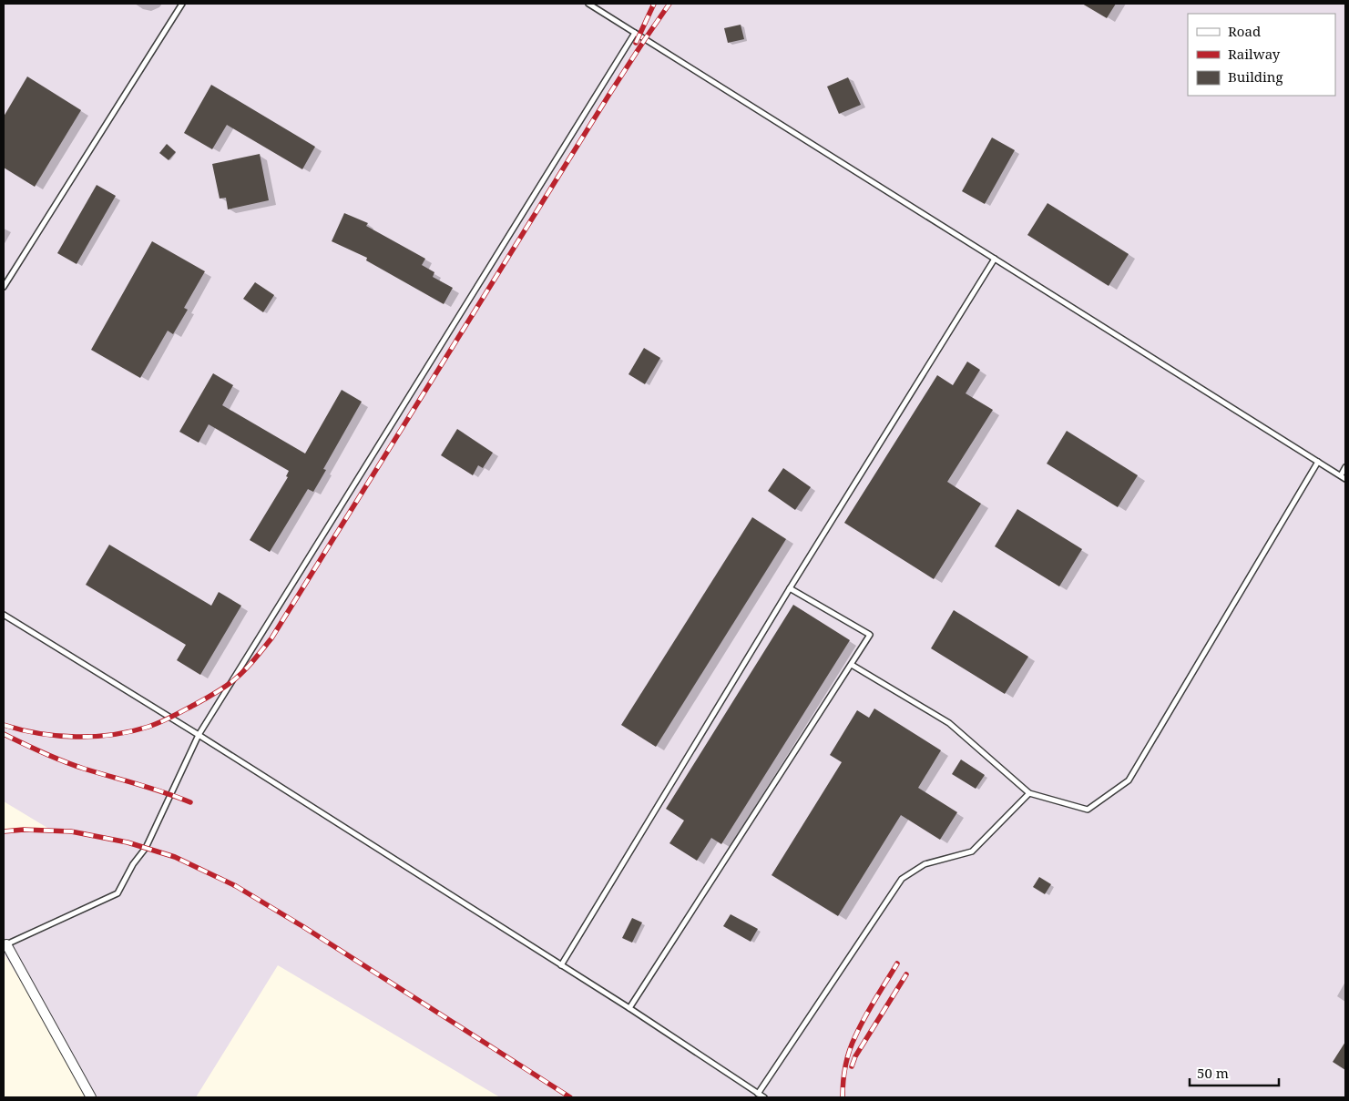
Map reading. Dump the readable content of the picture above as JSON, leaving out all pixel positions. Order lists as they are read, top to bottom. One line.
{"legend":["Road","Railway","Building"],"scale_bar":"50 m"}
